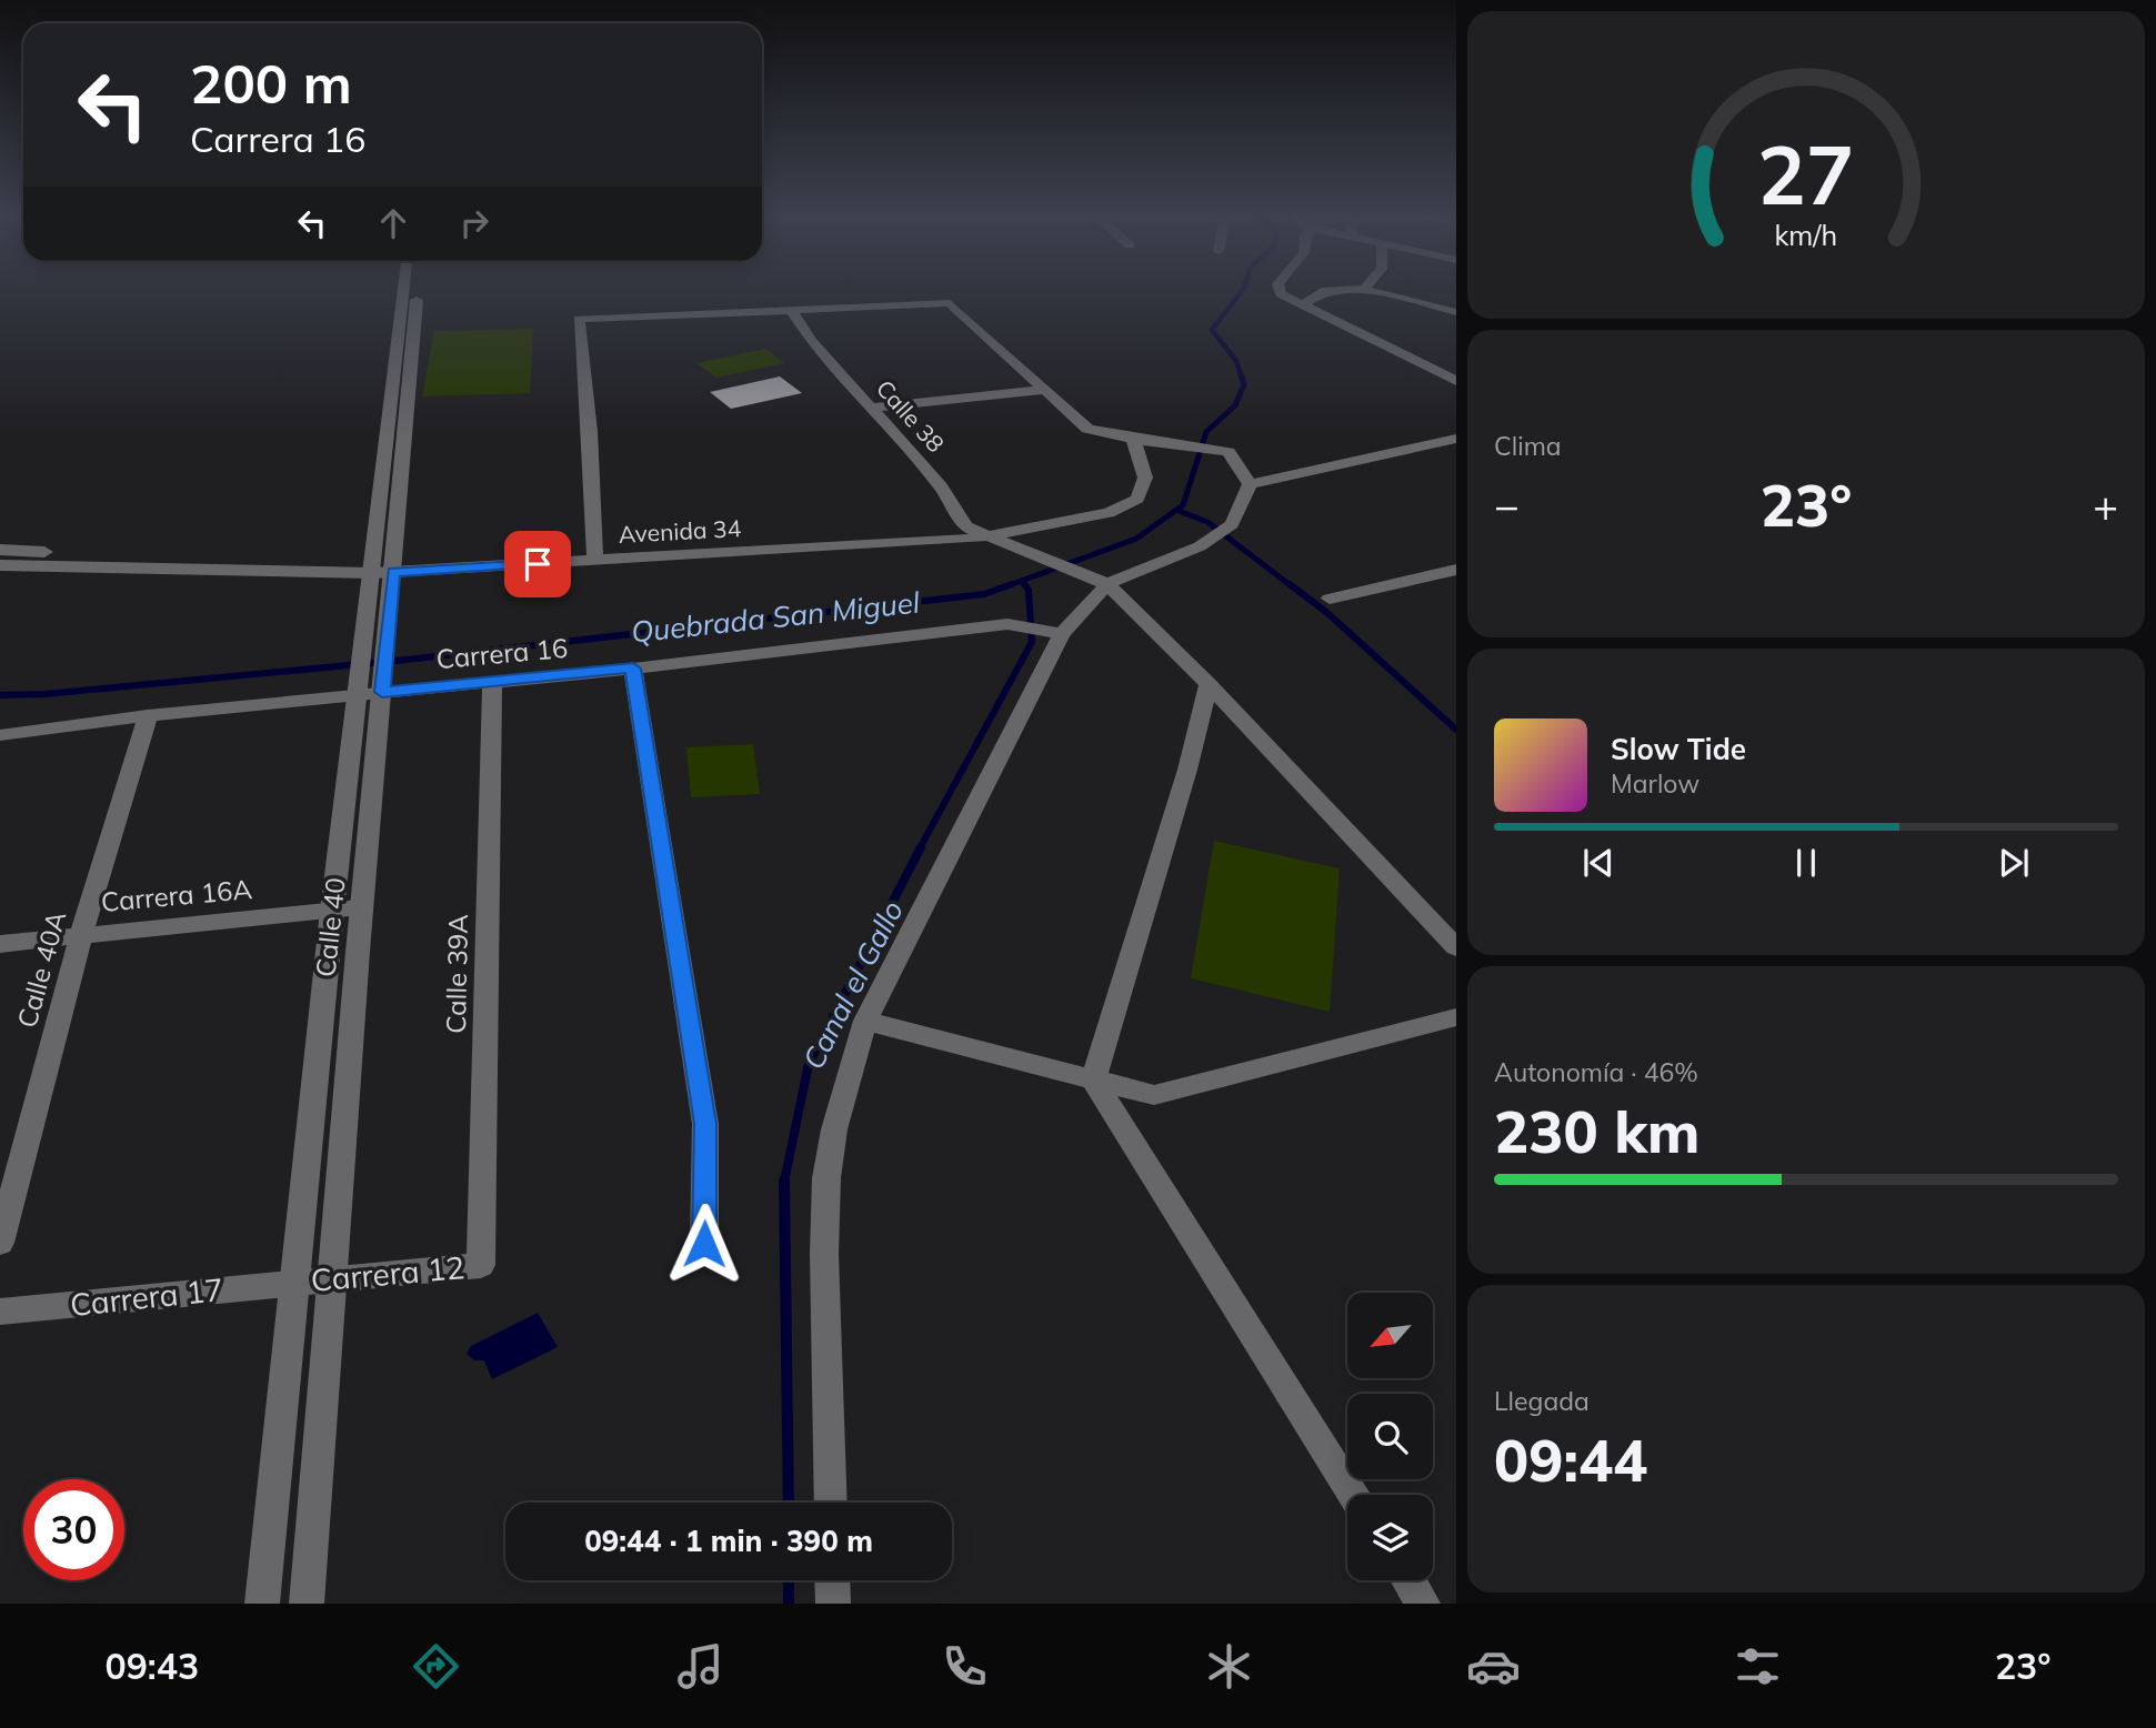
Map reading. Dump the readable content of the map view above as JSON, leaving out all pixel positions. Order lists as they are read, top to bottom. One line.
{"streets":{"street":["Calle 38","Avenida 34","Carrera 16","Carrera 16A","Calle 40","Calle 40A","Calle 39A","Carrera 12","Carrera 17"]},"crossings":[["Calle 38","Avenida 34"],["Avenida 34","Calle 40"],["Carrera 16","Calle 40"],["Carrera 16","Calle 40A"],["Carrera 16","Calle 39A"],["Carrera 16A","Calle 40"],["Carrera 16A","Calle 40A"],["Calle 40","Carrera 12"],["Calle 40","Carrera 17"],["Calle 39A","Carrera 12"],["Carrera 12","Carrera 17"]],"water":["Quebrada San Miguel","Canal el Gallo"],"north":"bottom left","page":{"turn":["200 m","Carrera 16"],"tile":["Clima",["Autonomía · 46%","230 km"],["Llegada","09:44"]],"heat":["−","23°","+"],"song":["Slow Tide","Marlow"],"limit":"30","trip":"09:44 · 1 min · 390 m","tabs":["09:43","23°"],"gauge":["27","km/h"]}}
